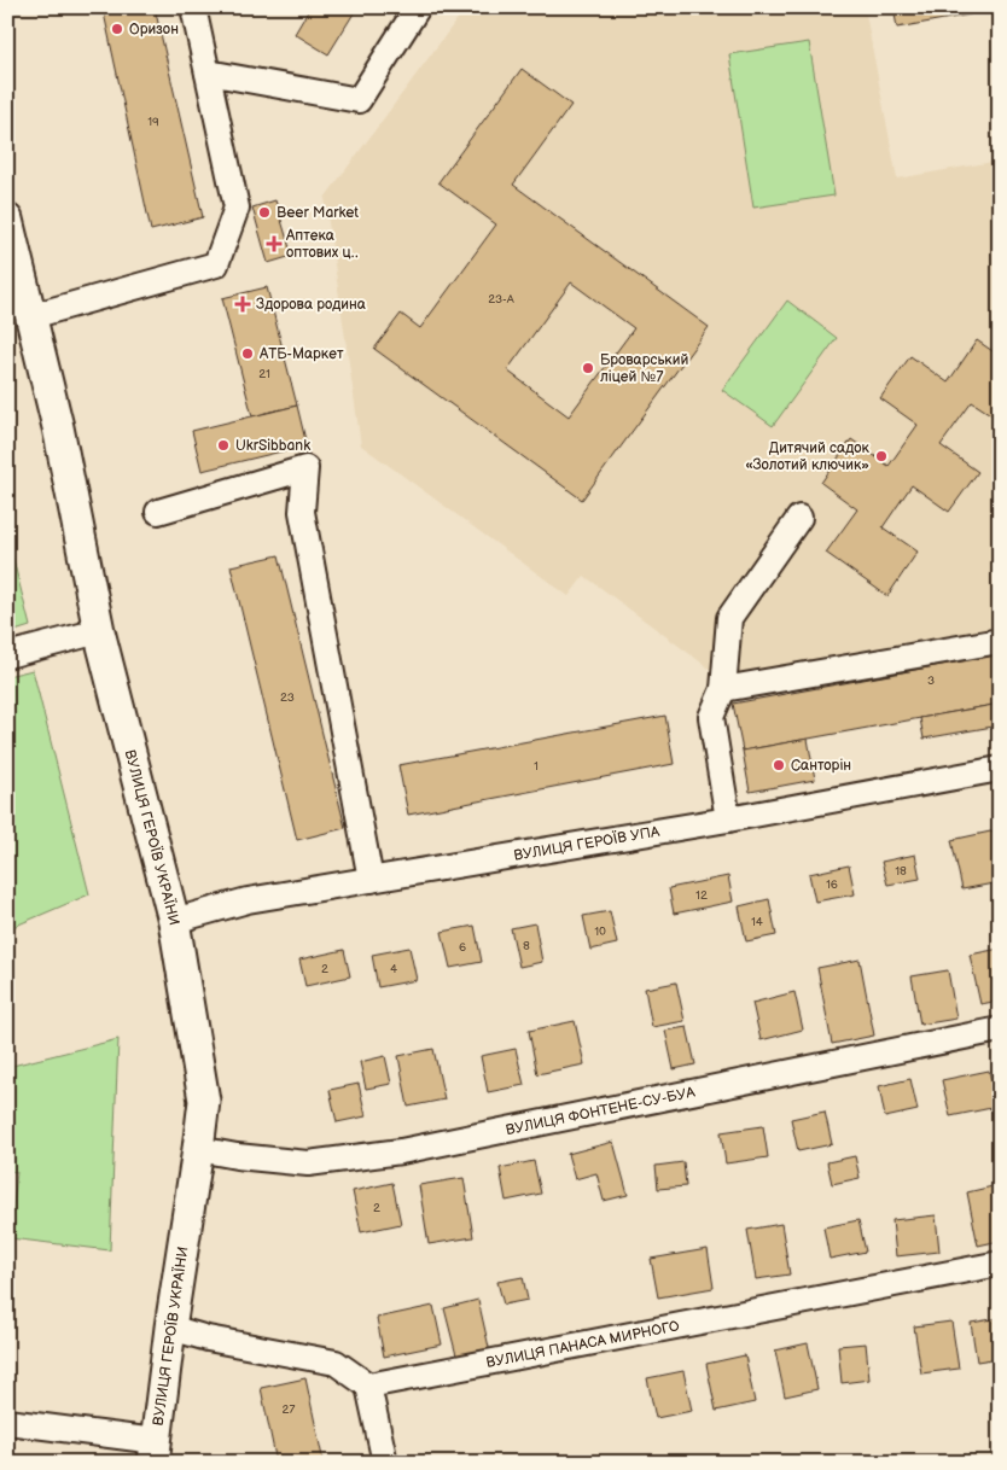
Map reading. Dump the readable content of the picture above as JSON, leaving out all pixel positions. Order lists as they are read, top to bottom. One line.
{"streets":{"main road":["ВУЛИЦЯ ГЕРОЇВ УКРАЇНИ"],"street":["ВУЛИЦЯ ГЕРОЇВ УПА","ВУЛИЦЯ ФОНТЕНЕ-СУ-БУА","ВУЛИЦЯ ПАНАСА МИРНОГО"]},"crossings":[["ВУЛИЦЯ ГЕРОЇВ УКРАЇНИ","ВУЛИЦЯ ГЕРОЇВ УПА"],["ВУЛИЦЯ ГЕРОЇВ УКРАЇНИ","ВУЛИЦЯ ФОНТЕНЕ-СУ-БУА"]],"places":{"other":["Оризон","Beer Market","АТБ-Маркет","Броварський ліцей №7","UkrSibbank","Дитячий садок «Золотий ключик»","Санторін"],"health":["Аптека оптових ц‥","Здорова родина"]},"house_numbers":["19","23-А","21","3","23","1","18","16","12","14","10","8","6","2","4","2","27"]}
